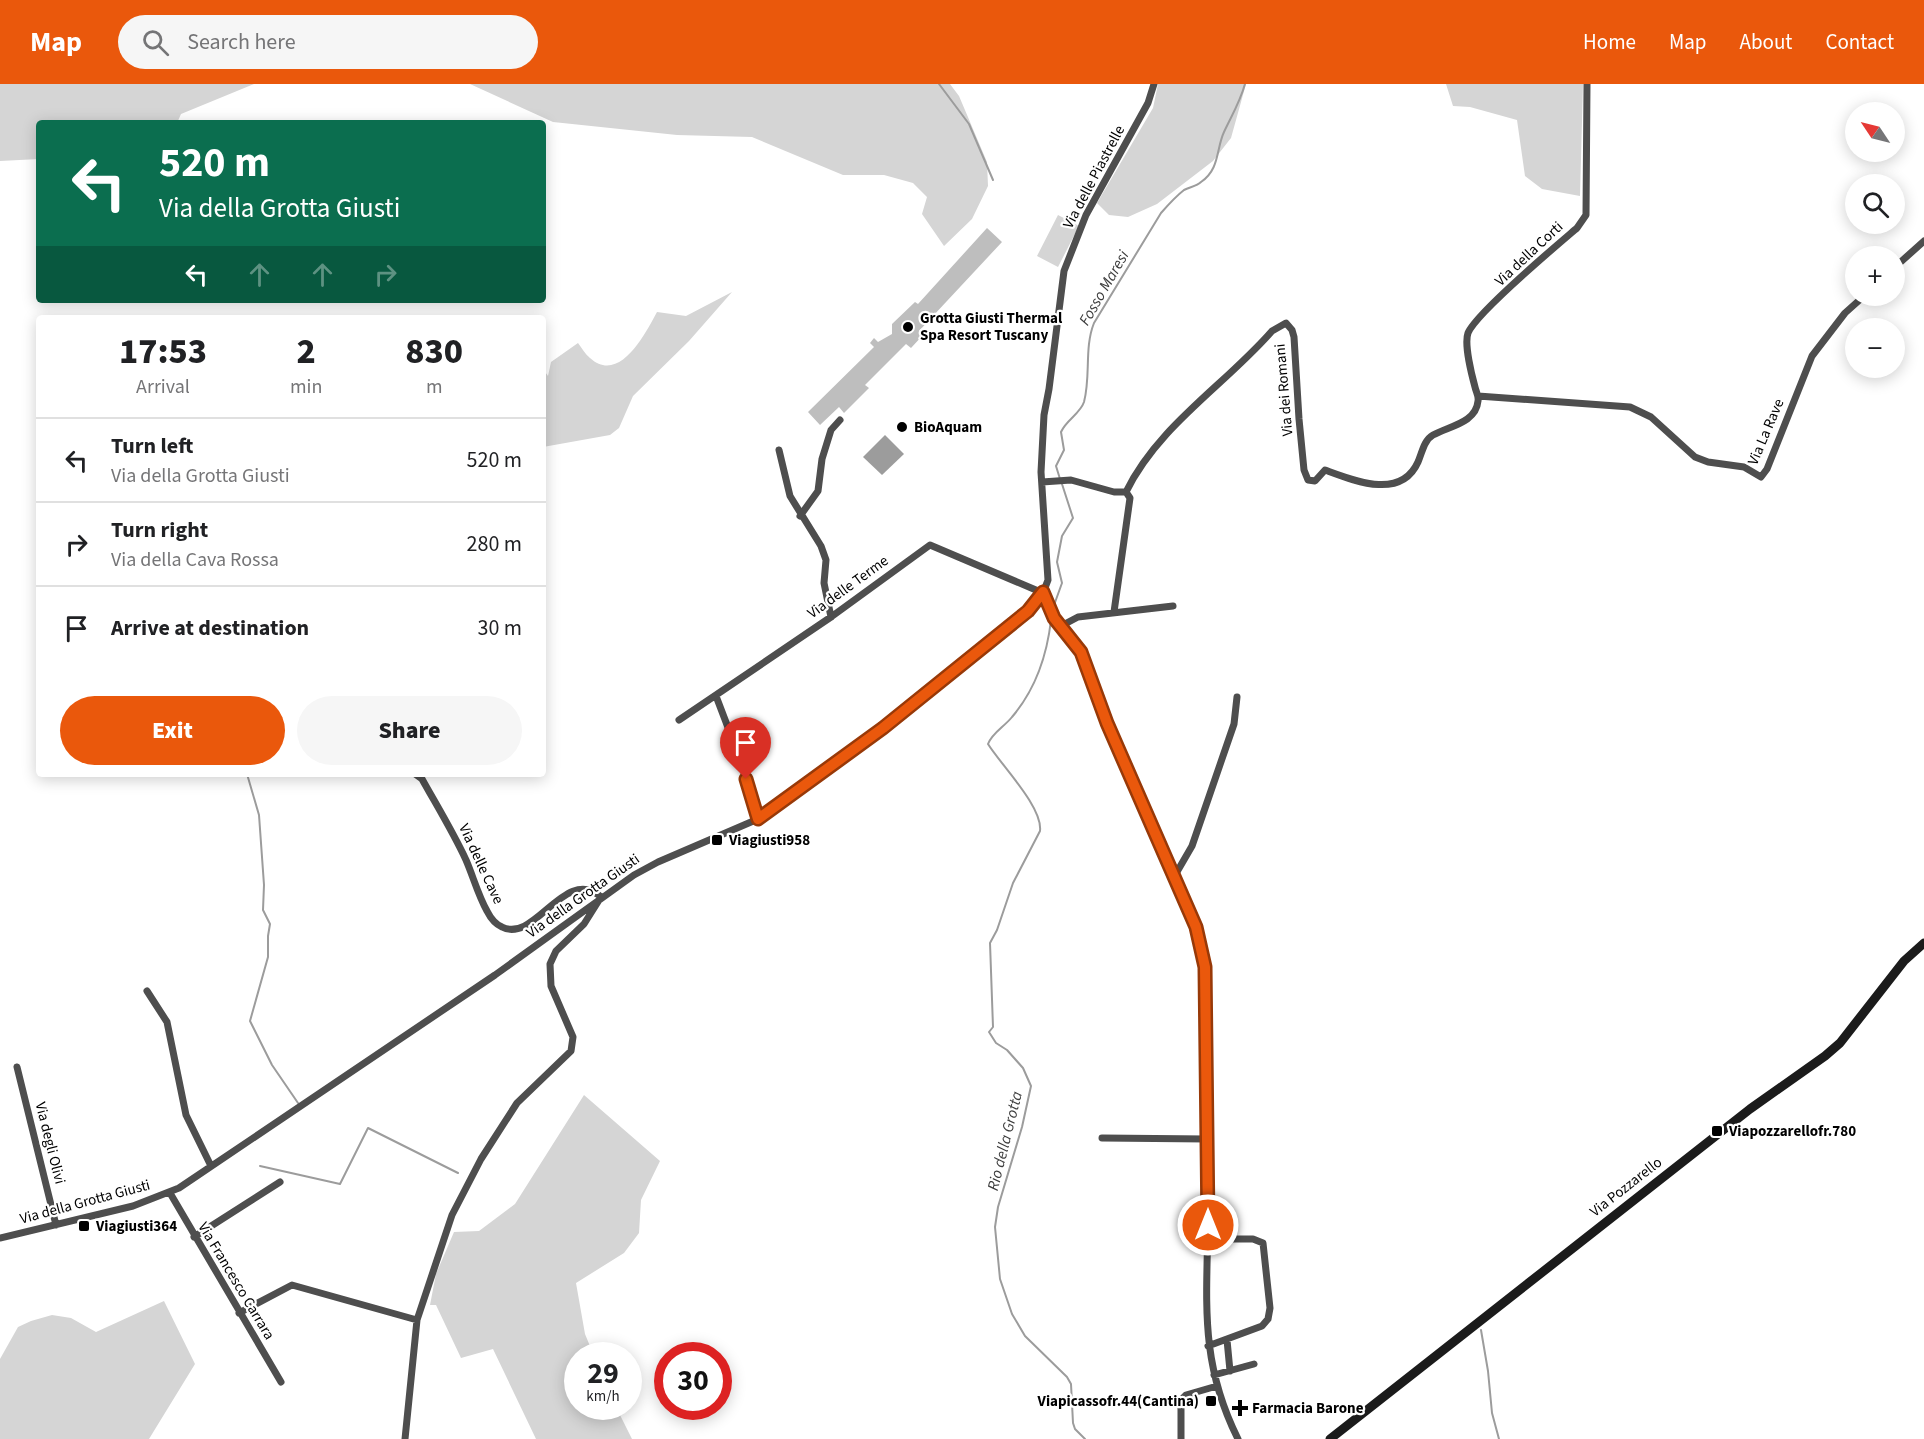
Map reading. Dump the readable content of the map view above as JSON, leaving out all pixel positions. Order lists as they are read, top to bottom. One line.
{"streets":{"street":["Via delle Piastrelle","Via della Corti","Via dei Romani","Via La Rave","Via delle Terme","Via delle Cave","Via della Grotta Giusti","Via degli Olivi","Via Pozzarello","Via Francesco Carrara"]},"crossings":[["Via della Corti","Via dei Romani"],["Via della Corti","Via La Rave"],["Via dei Romani","Via La Rave"],["Via delle Terme","Via della Grotta Giusti"],["Via delle Cave","Via della Grotta Giusti"],["Via della Grotta Giusti","Via degli Olivi"],["Via della Grotta Giusti","Via Francesco Carrara"]],"water":["Fosso Maresi","Rio della Grotta"],"places":{"other":["Grotta Giusti Thermal Spa Resort Tuscany","BioAquam"],"transit":["Viagiusti958","Viapozzarellofr.780","Viagiusti364","Viapicassofr.44(Cantina)"],"health":["Farmacia Barone"]},"north":"top left","page":{"header":"Map","search":"Search here","nav":["Home","Map","About","Contact"],"map_buttons":["+","−"],"turn":["520 m","Via della Grotta Giusti"],"eta":["17:53","Arrival","2","min","830","m"],"list":[{"name":"Turn left","note":"Via della Grotta Giusti","value":"520 m"},{"name":"Turn right","note":"Via della Cava Rossa","value":"280 m"},{"name":"Arrive at destination","value":"30 m"}],"buttons":["Exit","Share"],"speed":"29 km/h","limit":"30"}}
